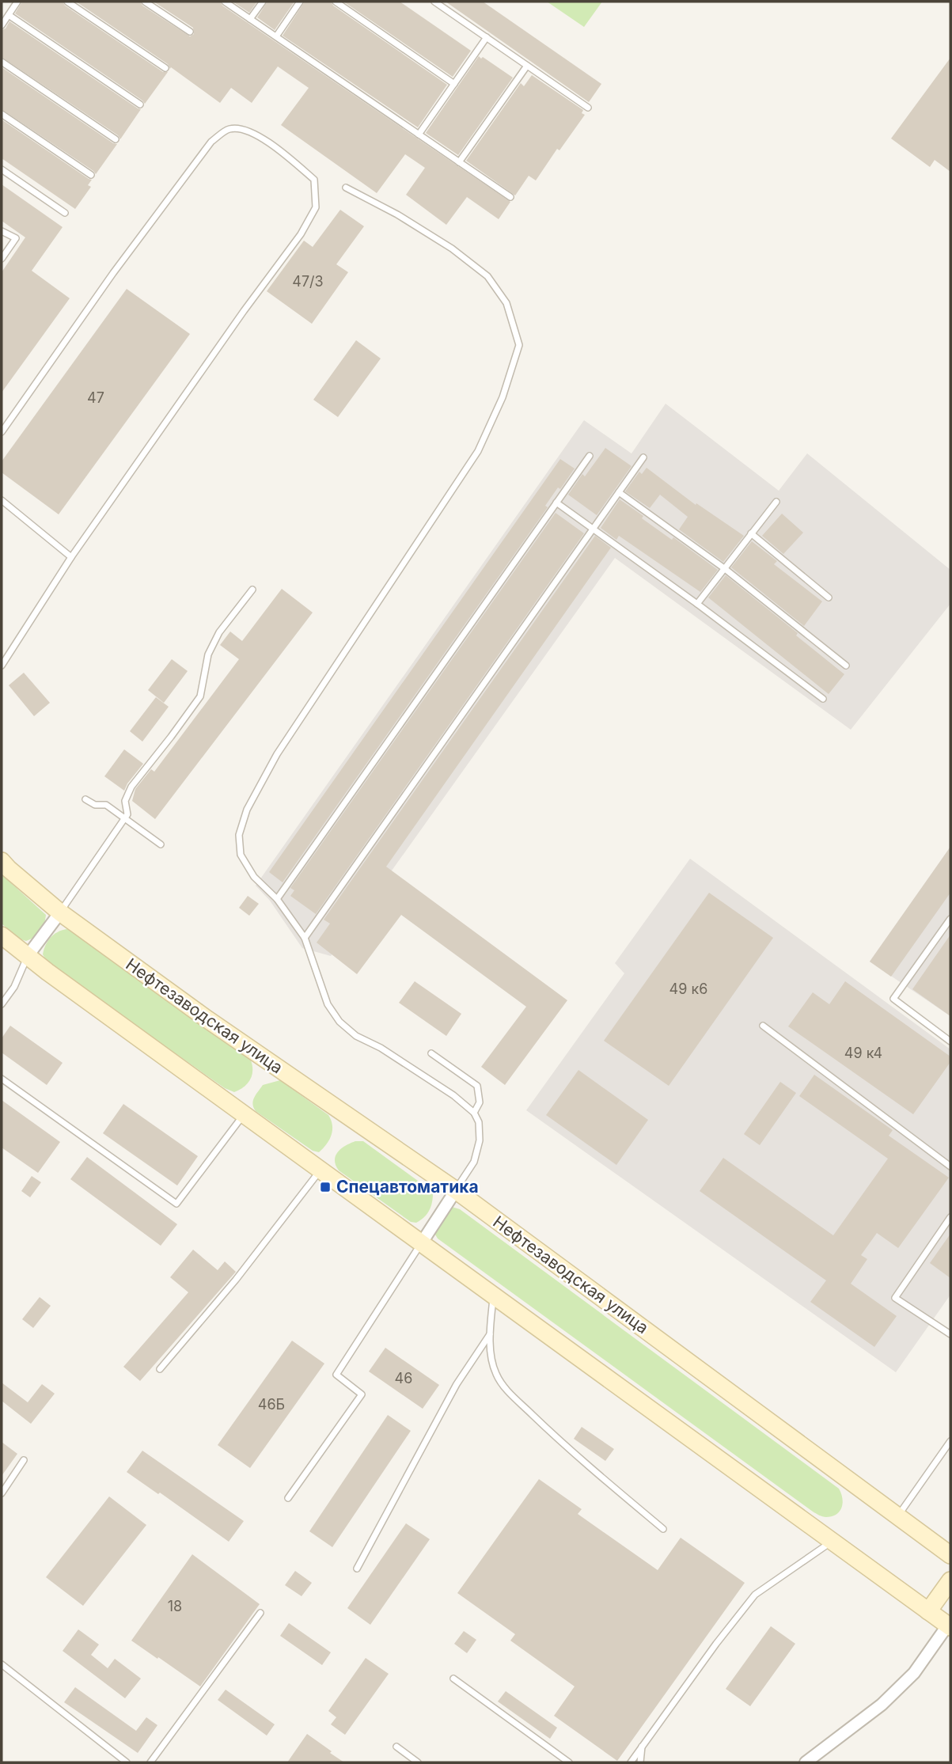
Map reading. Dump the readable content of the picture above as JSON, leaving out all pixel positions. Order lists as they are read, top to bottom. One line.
{"streets":{"main road":["Нефтезаводская улица"]},"places":{"transit":["Спецавтоматика"]},"house_numbers":["47/3","47","49 к6","49 к4","46","46Б","18"]}
